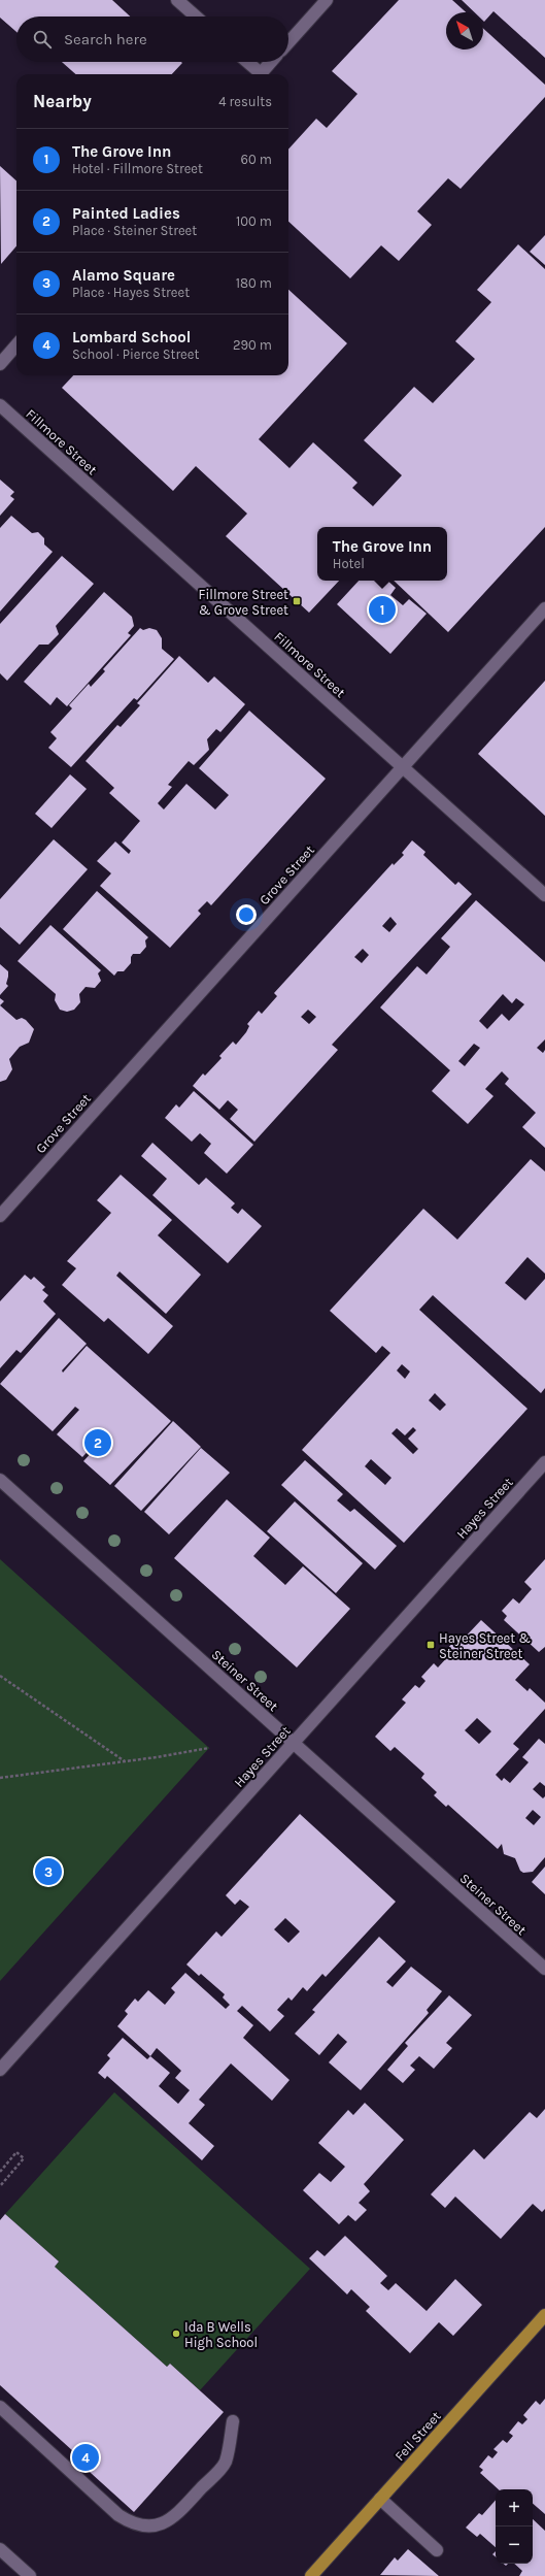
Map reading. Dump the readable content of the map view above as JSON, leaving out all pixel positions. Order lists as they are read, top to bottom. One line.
{"streets":{"main road":["Fell Street"],"street":["Fillmore Street","Grove Street","Hayes Street","Steiner Street"]},"crossings":[["Fillmore Street","Grove Street"],["Hayes Street","Steiner Street"]],"places":{"transit":["Fillmore Street & Grove Street","Hayes Street & Steiner Street"],"other":["Ida B Wells High School"]},"north":"top left","page":{"search":"Search here","heading":["Nearby","4 results"],"list":[{"mark":"1","name":"The Grove Inn","note":"Hotel · Fillmore Street","value":"60 m"},{"mark":"2","name":"Painted Ladies","note":"Place · Steiner Street","value":"100 m"},{"mark":"3","name":"Alamo Square","note":"Place · Hayes Street","value":"180 m"},{"mark":"4","name":"Lombard School","note":"School · Pierce Street","value":"290 m"}],"popup":["The Grove Inn","Hotel"],"pins":["1","2","3","4"],"map_buttons":["+","−"]}}
